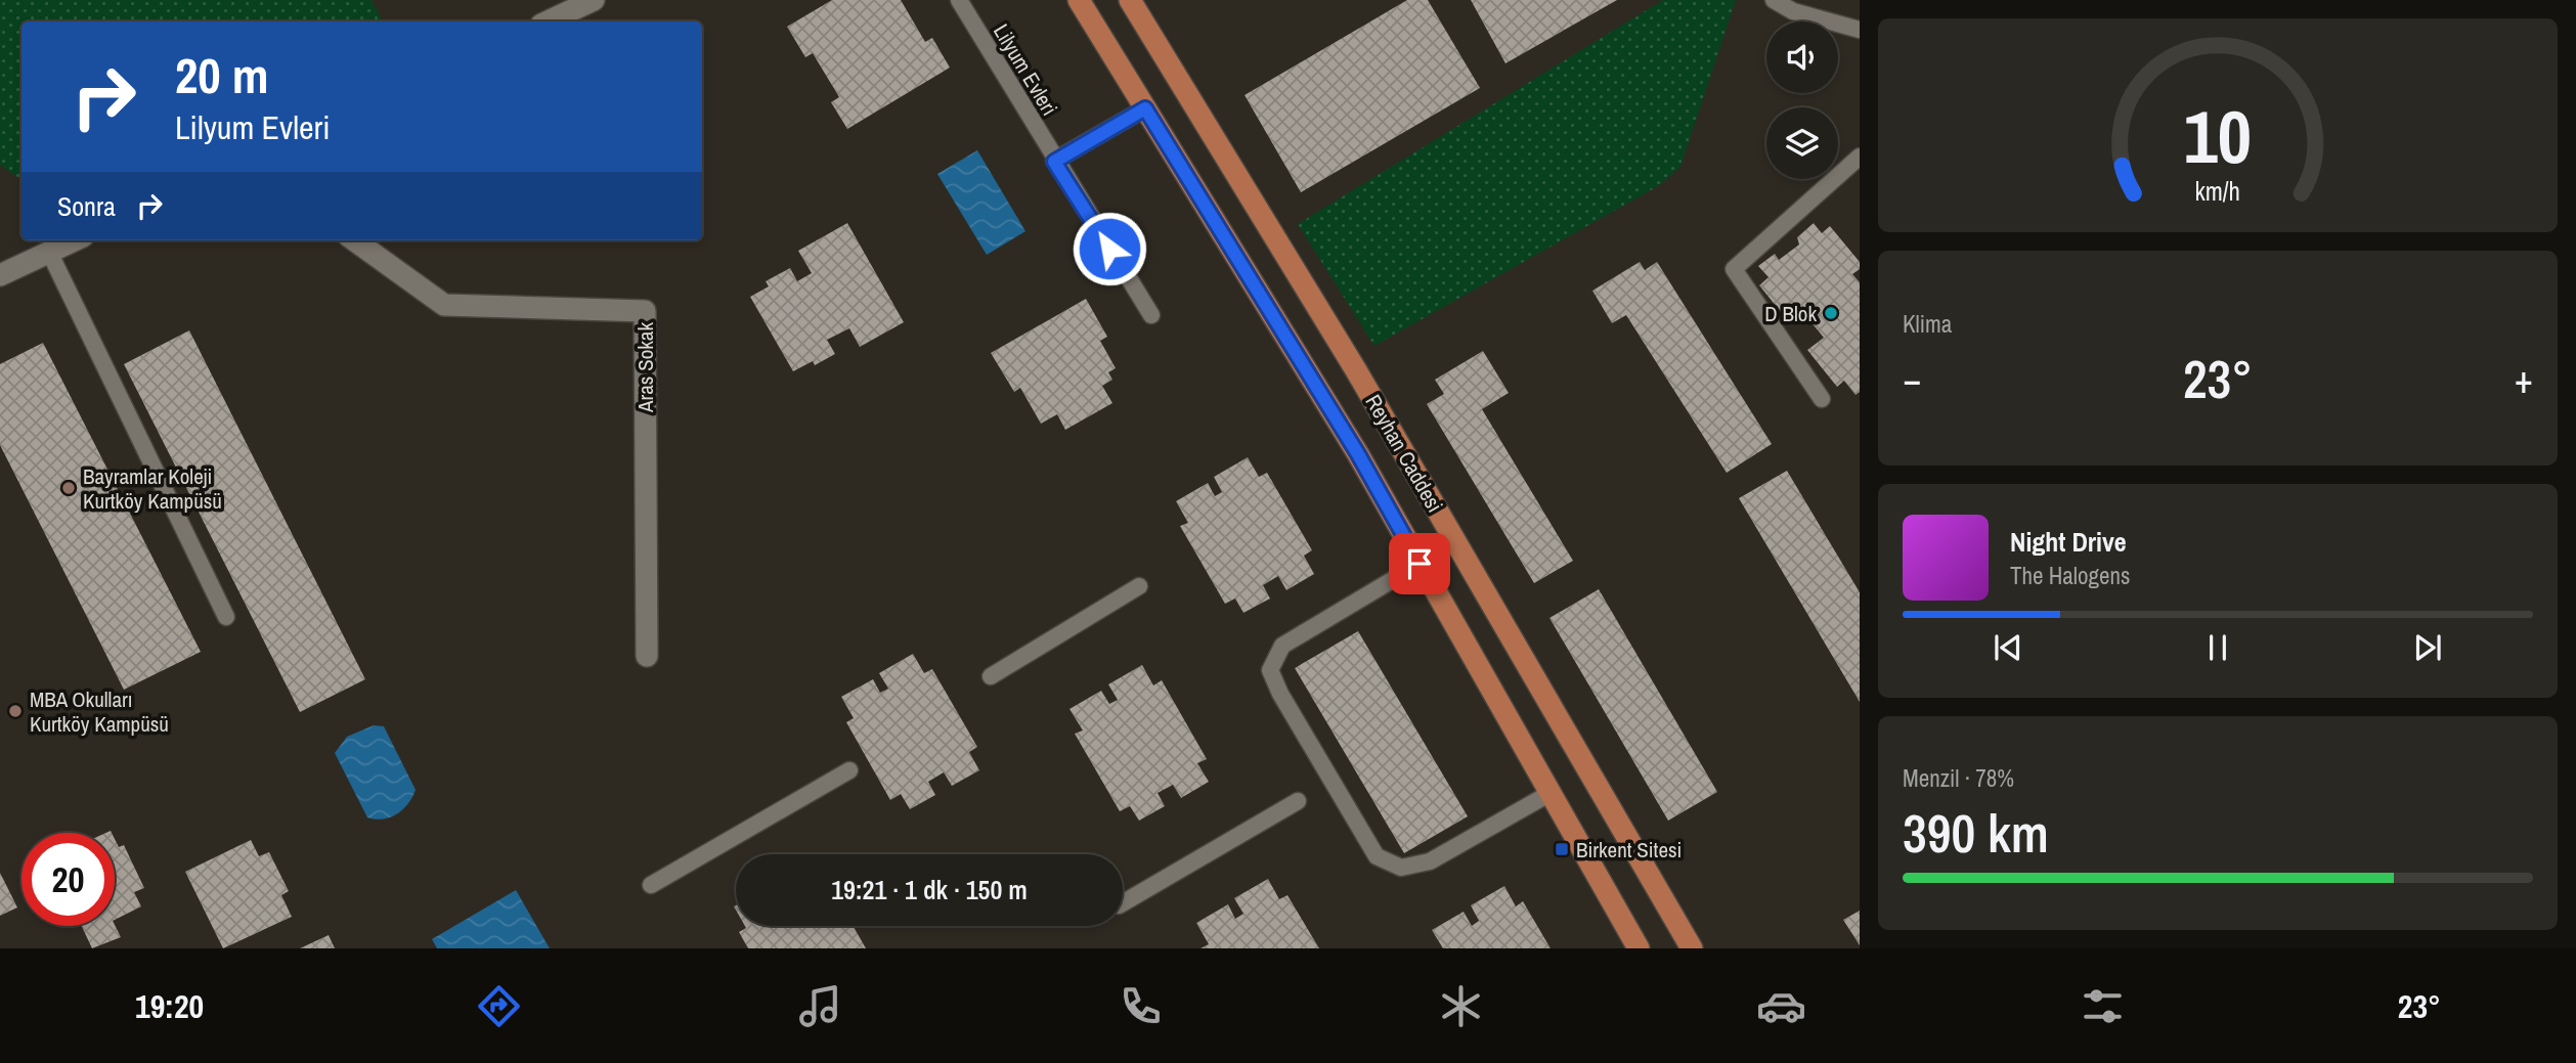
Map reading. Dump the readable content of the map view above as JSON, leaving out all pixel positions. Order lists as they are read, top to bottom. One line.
{"streets":{"main road":["Reyhan Caddesi"],"street":["Aras Sokak"],"lane":["Lilyum Evleri"]},"places":{"other":["D Blok","Bayramlar Koleji Kurtköy Kampüsü","MBA Okulları Kurtköy Kampüsü"],"transit":["Birkent Sitesi"]},"page":{"turn":["20 m","Lilyum Evleri"],"then":"Sonra","tile":["Klima",["Menzil · 78%","390 km"]],"heat":["−","23°","+"],"song":["Night Drive","The Halogens"],"limit":"20","trip":"19:21 · 1 dk · 150 m","tabs":["19:20","23°"],"gauge":["10","km/h"]}}
